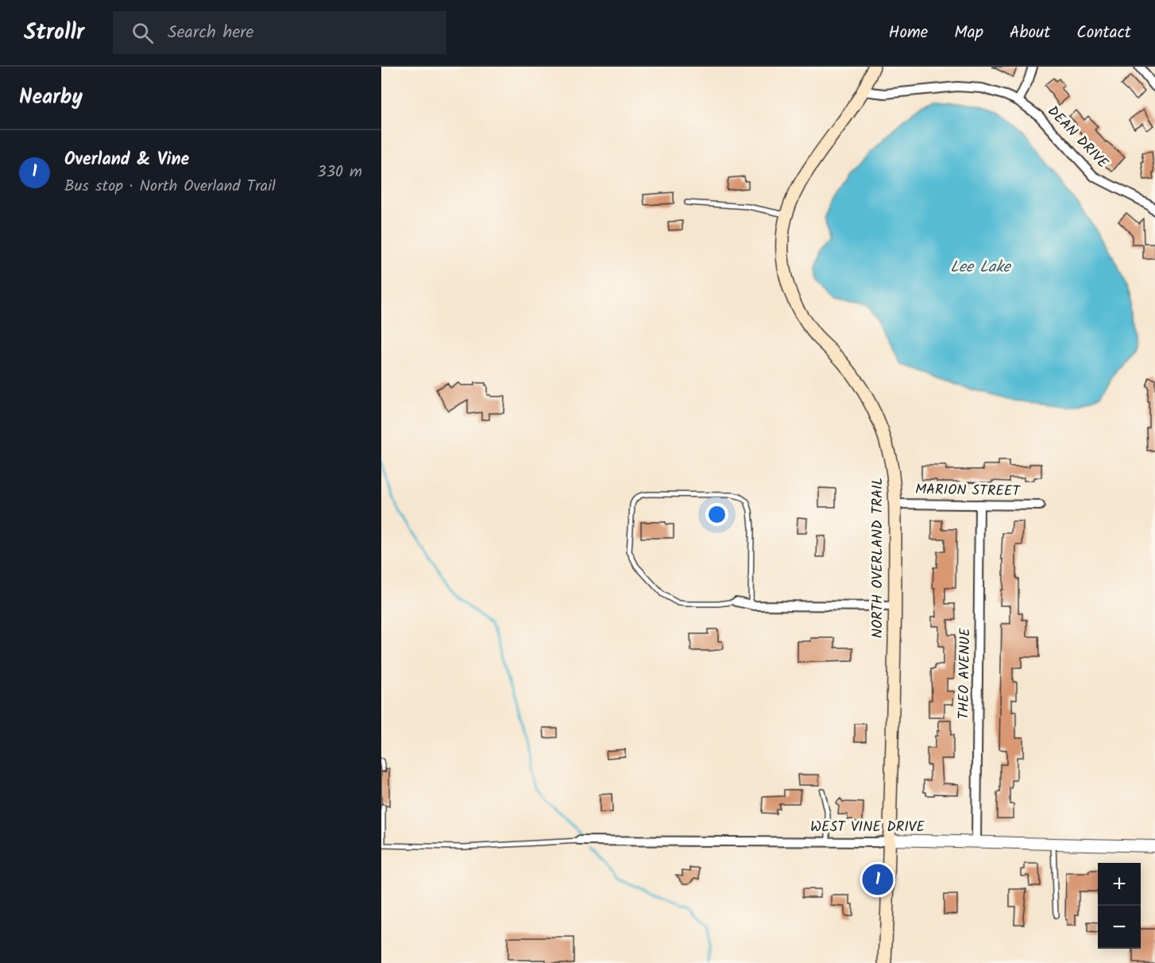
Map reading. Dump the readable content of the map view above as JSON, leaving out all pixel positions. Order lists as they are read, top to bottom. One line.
{"streets":{"main road":["NORTH OVERLAND TRAIL"],"street":["DEAN DRIVE","MARION STREET","THEO AVENUE","WEST VINE DRIVE"]},"crossings":[["DEAN DRIVE","NORTH OVERLAND TRAIL"],["MARION STREET","NORTH OVERLAND TRAIL"],["MARION STREET","THEO AVENUE"],["NORTH OVERLAND TRAIL","WEST VINE DRIVE"],["THEO AVENUE","WEST VINE DRIVE"]],"water":["Lee Lake"],"page":{"header":"Strollr","search":"Search here","nav":["Home","Map","About","Contact"],"heading":"Nearby","list":[{"mark":"1","name":"Overland & Vine","note":"Bus stop · North Overland Trail","value":"330 m"}],"pins":"1","map_buttons":["+","−"]}}
